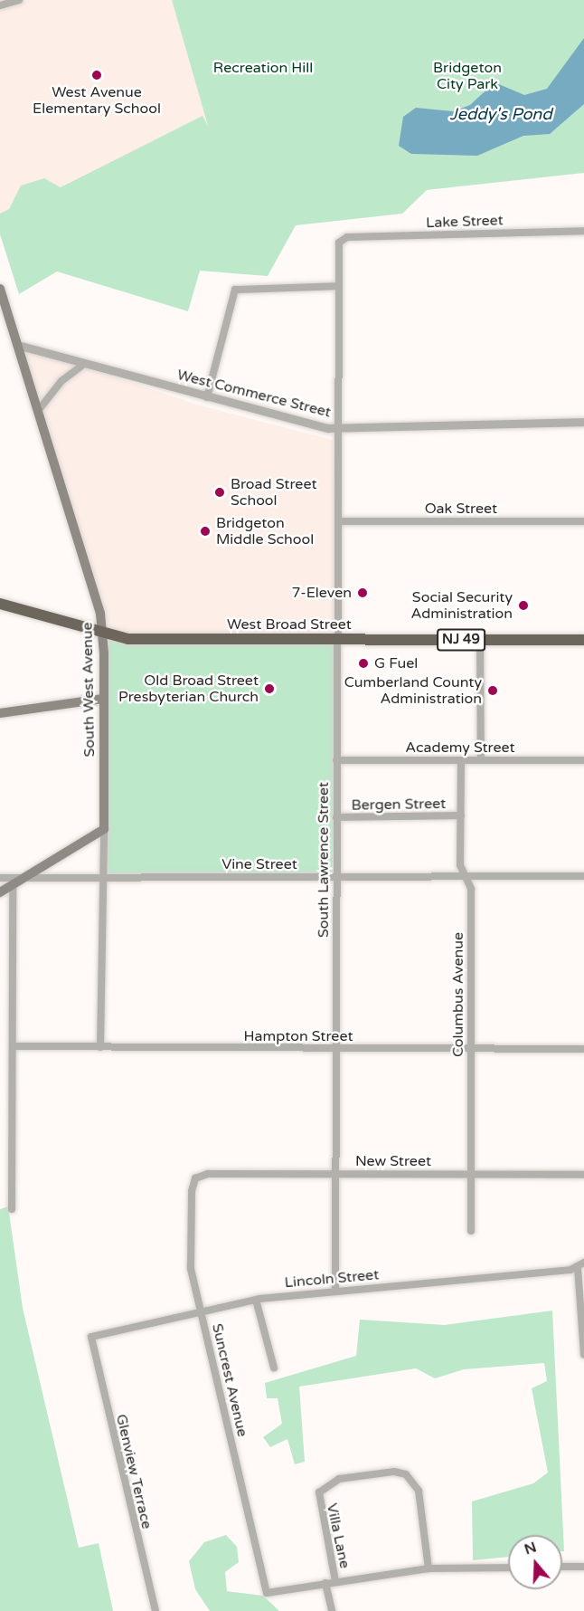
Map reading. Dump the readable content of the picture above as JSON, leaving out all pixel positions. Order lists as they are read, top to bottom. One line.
{"streets":{"highway":["West Broad Street","NJ 49"],"main road":["South West Avenue"],"street":["Lake Street","West Commerce Street","Oak Street","Academy Street","Bergen Street","South Lawrence Street","Vine Street","Columbus Avenue","Hampton Street","New Street","Lincoln Street","Suncrest Avenue","Glenview Terrace","Villa Lane"]},"crossings":[["Lake Street","South Lawrence Street"],["West Commerce Street","South West Avenue"],["West Commerce Street","South Lawrence Street"],["Oak Street","South Lawrence Street"],["West Broad Street","South West Avenue"],["West Broad Street","South Lawrence Street"],["South West Avenue","Vine Street"],["South West Avenue","Hampton Street"],["Academy Street","South Lawrence Street"],["Academy Street","Columbus Avenue"],["Bergen Street","South Lawrence Street"],["Bergen Street","Columbus Avenue"],["South Lawrence Street","Vine Street"],["South Lawrence Street","Hampton Street"],["South Lawrence Street","New Street"],["South Lawrence Street","Lincoln Street"],["Vine Street","Columbus Avenue"],["Columbus Avenue","Hampton Street"],["Columbus Avenue","New Street"],["New Street","Suncrest Avenue"],["Lincoln Street","Suncrest Avenue"],["Lincoln Street","Glenview Terrace"]],"water":["Jeddy's Pond"],"parks":["Recreation Hill","Bridgeton City Park"],"places":["West Avenue Elementary School","Broad Street School","Bridgeton Middle School","7-Eleven","Social Security Administration","G Fuel","Old Broad Street Presbyterian Church","Cumberland County Administration"],"north":"top"}
